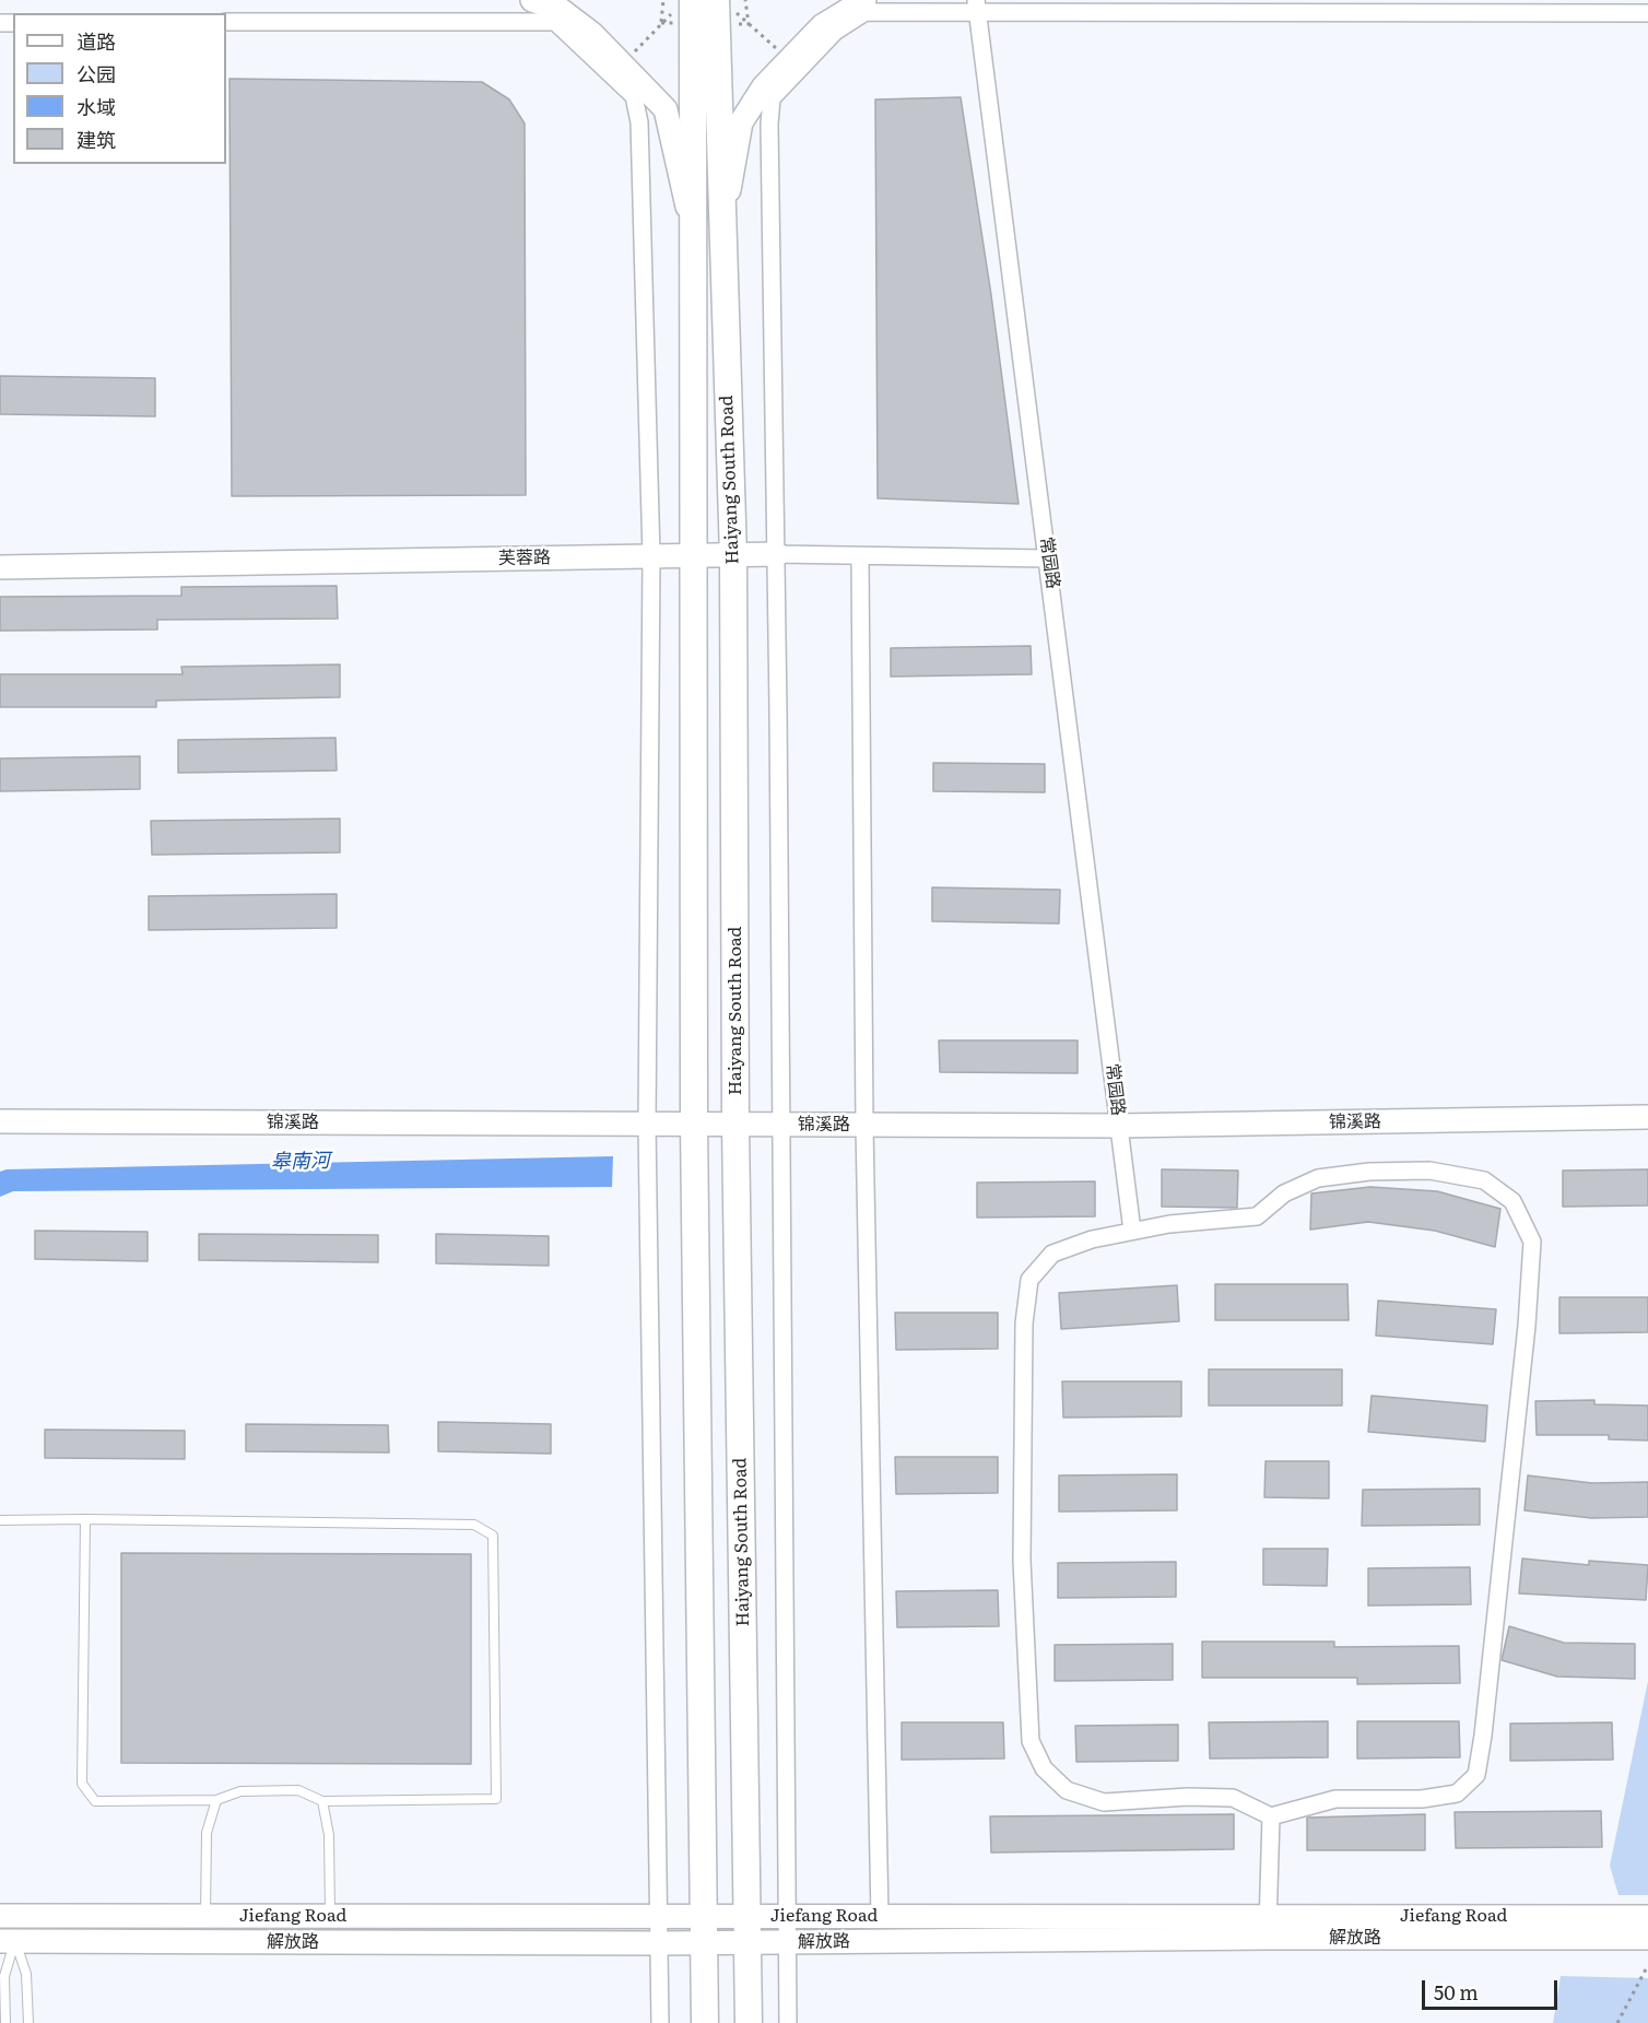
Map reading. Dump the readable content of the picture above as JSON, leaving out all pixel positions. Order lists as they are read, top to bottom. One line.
{"streets":{"main road":["Haiyang South Road"],"street":["芙蓉路","常园路","锦溪路","Jiefang Road","解放路"]},"crossings":[["Haiyang South Road","芙蓉路"],["Haiyang South Road","锦溪路"],["Haiyang South Road","Jiefang Road"],["Haiyang South Road","解放路"],["芙蓉路","常园路"],["常园路","锦溪路"],["Jiefang Road","解放路"]],"water":["皋南河"],"legend":["道路","公园","水域","建筑"],"scale_bar":"50 m"}
